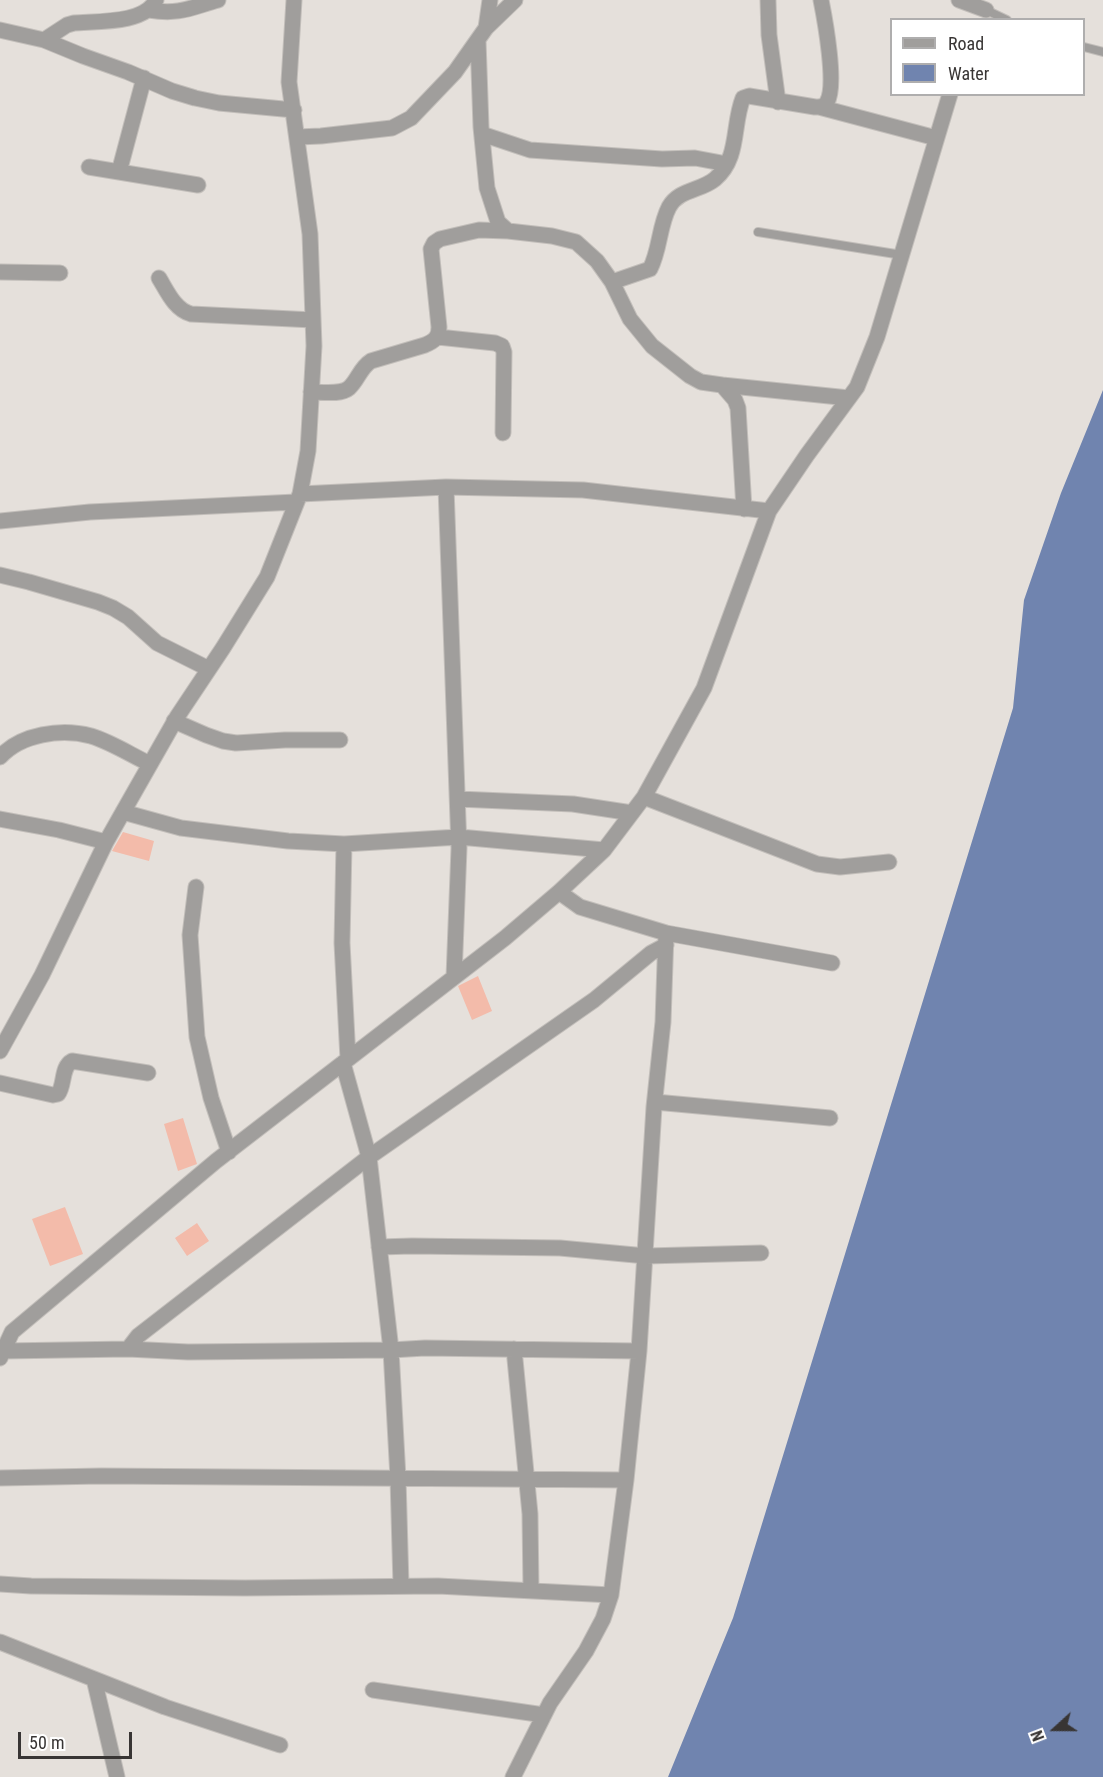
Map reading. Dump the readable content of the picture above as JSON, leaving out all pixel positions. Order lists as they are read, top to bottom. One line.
{"legend":["Road","Water"],"scale_bar":"50 m","north":"left"}
